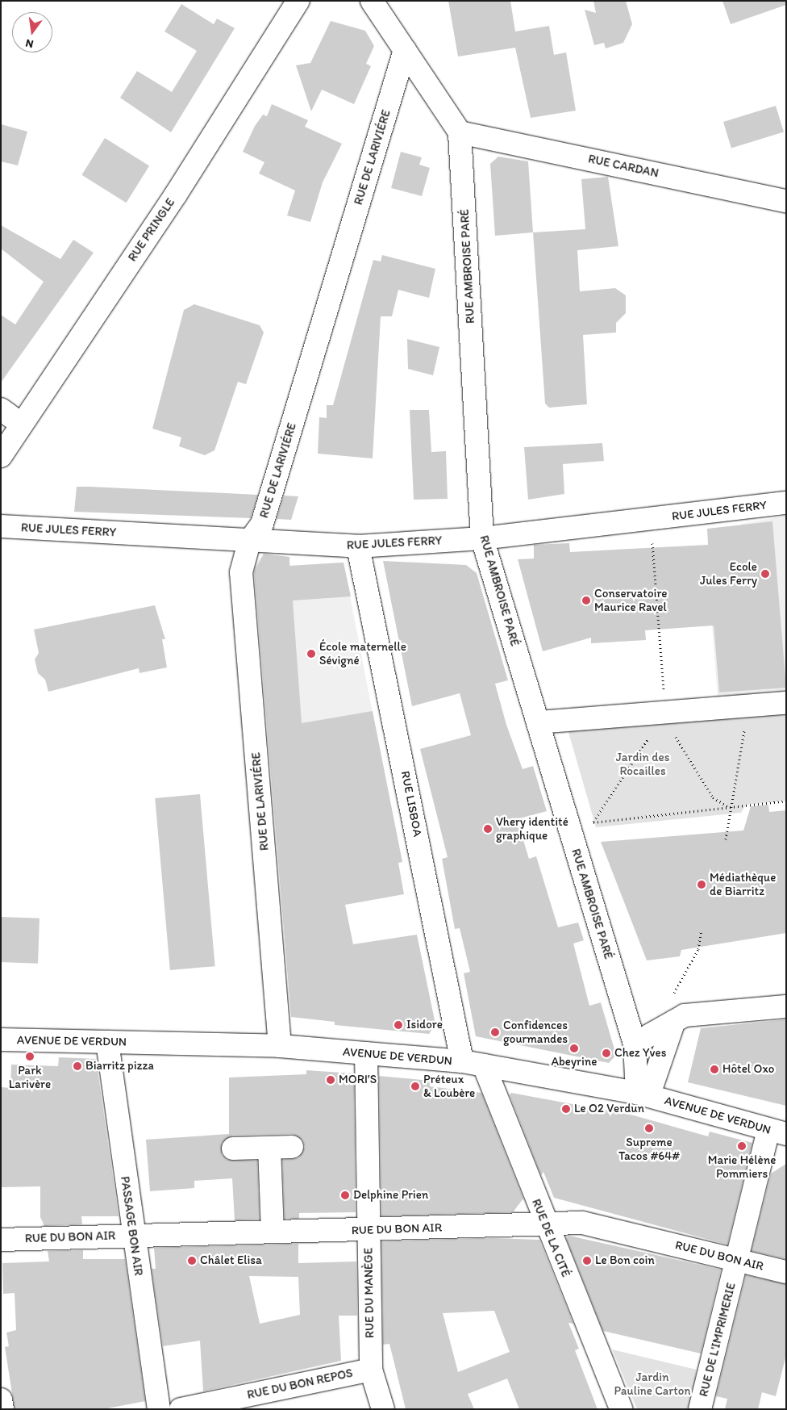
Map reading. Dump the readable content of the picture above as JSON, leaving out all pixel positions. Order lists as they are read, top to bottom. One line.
{"streets":{"street":["RUE DE LARIVIÉRE","RUE CARDAN","RUE PRINGLE","RUE AMBROISE PARÉ","RUE JULES FERRY","RUE LISBOA","AVENUE DE VERDUN","PASSAGE BON AIR","RUE DU BON AIR","RUE DE LA CITÉ","RUE DU MANÈGE","RUE DE L'IMPRIMERIE","RUE DU BON REPOS"]},"crossings":[["RUE DE LARIVIÉRE","RUE JULES FERRY"],["RUE DE LARIVIÉRE","AVENUE DE VERDUN"],["RUE CARDAN","RUE AMBROISE PARÉ"],["RUE AMBROISE PARÉ","RUE JULES FERRY"],["RUE AMBROISE PARÉ","AVENUE DE VERDUN"],["RUE JULES FERRY","RUE LISBOA"],["RUE LISBOA","AVENUE DE VERDUN"],["AVENUE DE VERDUN","PASSAGE BON AIR"],["AVENUE DE VERDUN","RUE DE LA CITÉ"],["AVENUE DE VERDUN","RUE DU MANÈGE"],["AVENUE DE VERDUN","RUE DE L'IMPRIMERIE"],["PASSAGE BON AIR","RUE DU BON AIR"],["RUE DU BON AIR","RUE DE LA CITÉ"],["RUE DU BON AIR","RUE DU MANÈGE"],["RUE DU BON AIR","RUE DE L'IMPRIMERIE"],["RUE DU MANÈGE","RUE DU BON REPOS"]],"parks":["Jardin des Rocailles","Jardin Pauline Carton"],"places":["Ecole Jules Ferry","Conservatoire Maurice Ravel","École maternelle Sévigné","Vhery identité graphique","Médiathèque de Biarritz","Isidore","Confidences gourmandes","Abeyrine","Chez Yves","Park Larivère","Biarritz pizza","Hôtel Oxo","MORI’S","Préteux & Loubère","Le O2 Verdun","Supreme Tacos #64#","Marie Hélène Pommiers","Delphine Prien","Châlet Elisa","Le Bon coin"],"north":"bottom"}
